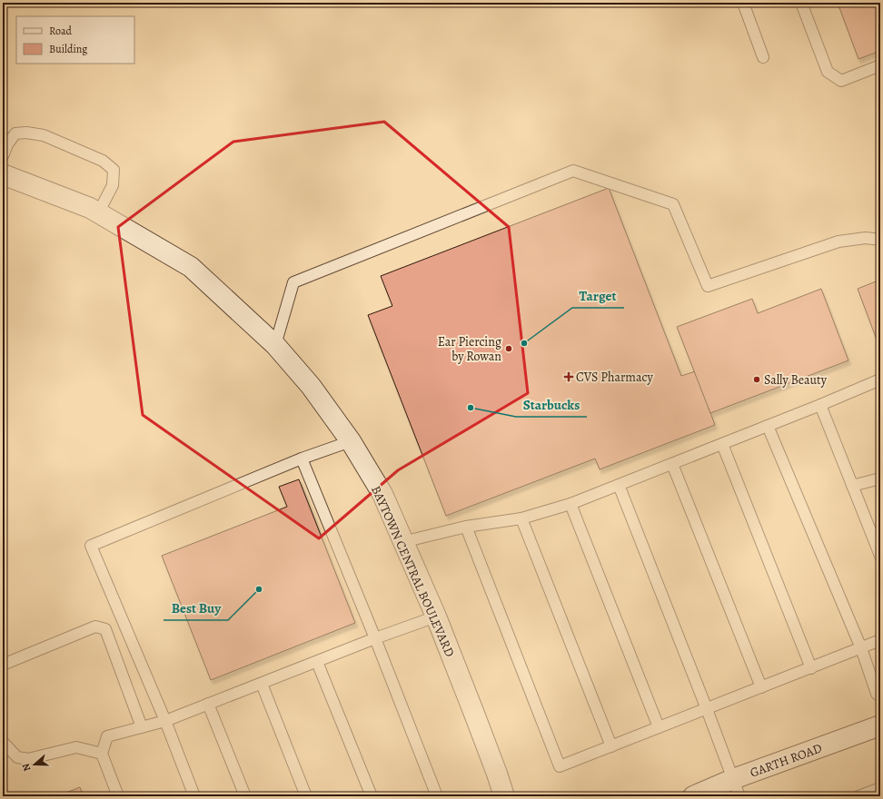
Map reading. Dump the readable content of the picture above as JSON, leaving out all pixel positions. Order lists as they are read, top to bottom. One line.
{"streets":{"street":["BAYTOWN CENTRAL BOULEVARD","GARTH ROAD"]},"places":{"other":["Target","Ear Piercing by Rowan","Sally Beauty","Starbucks","Best Buy"],"health":["CVS Pharmacy"]},"legend":["Road","Building"],"north":"left"}
